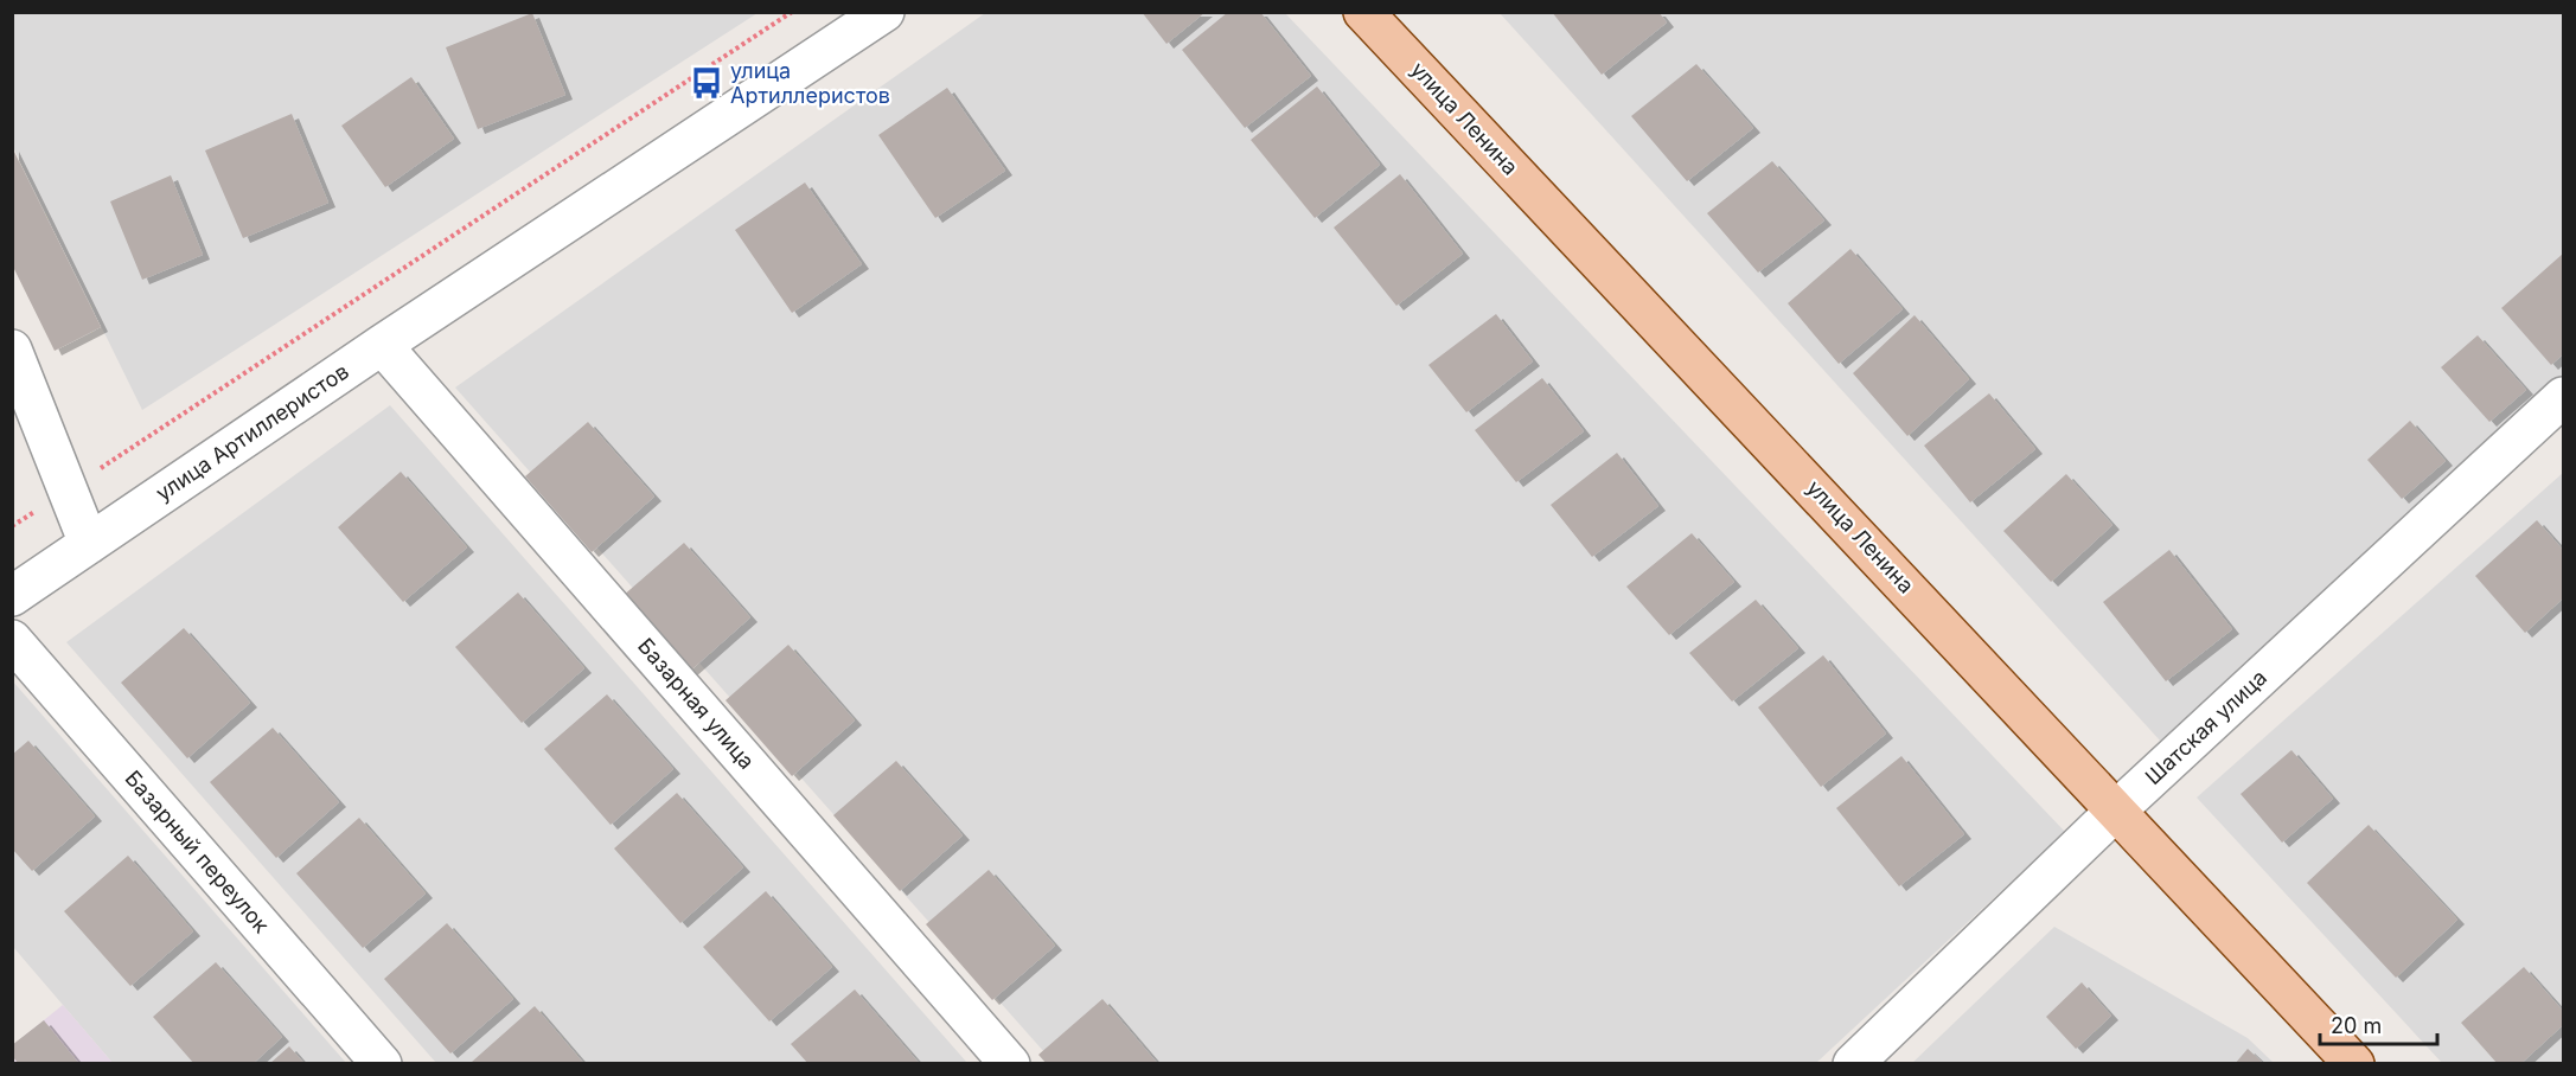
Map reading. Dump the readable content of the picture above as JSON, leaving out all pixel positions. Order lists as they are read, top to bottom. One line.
{"streets":{"main road":["улица Ленина"],"street":["улица Артиллеристов","Базарная улица","Шатская улица","Базарный переулок"]},"crossings":[["улица Ленина","Шатская улица"],["улица Артиллеристов","Базарная улица"]],"places":{"bus stop":["улица Артиллеристов"]},"scale_bar":"20 m"}
